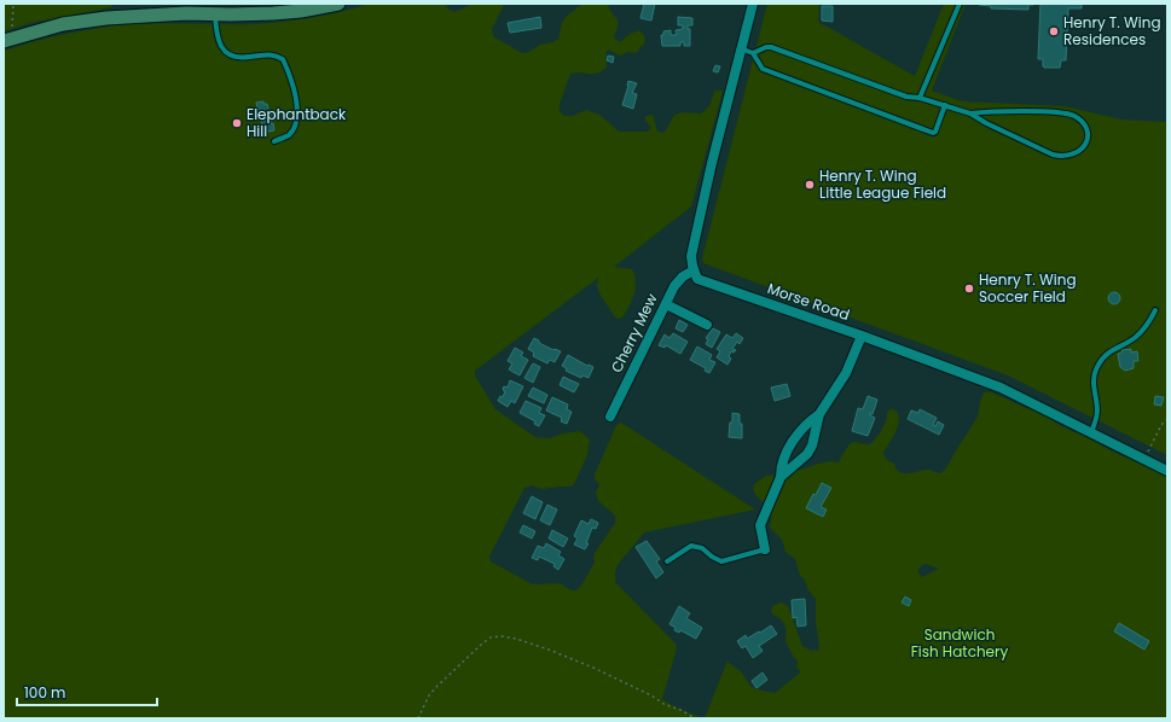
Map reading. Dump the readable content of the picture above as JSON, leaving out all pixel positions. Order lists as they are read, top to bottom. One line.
{"streets":{"street":["Morse Road","Cherry Mew"]},"crossings":[["Morse Road","Cherry Mew"]],"parks":["Sandwich Fish Hatchery"],"places":["Henry T. Wing Residences","Elephantback Hill","Henry T. Wing Little League Field","Henry T. Wing Soccer Field"],"scale_bar":"100 m"}
